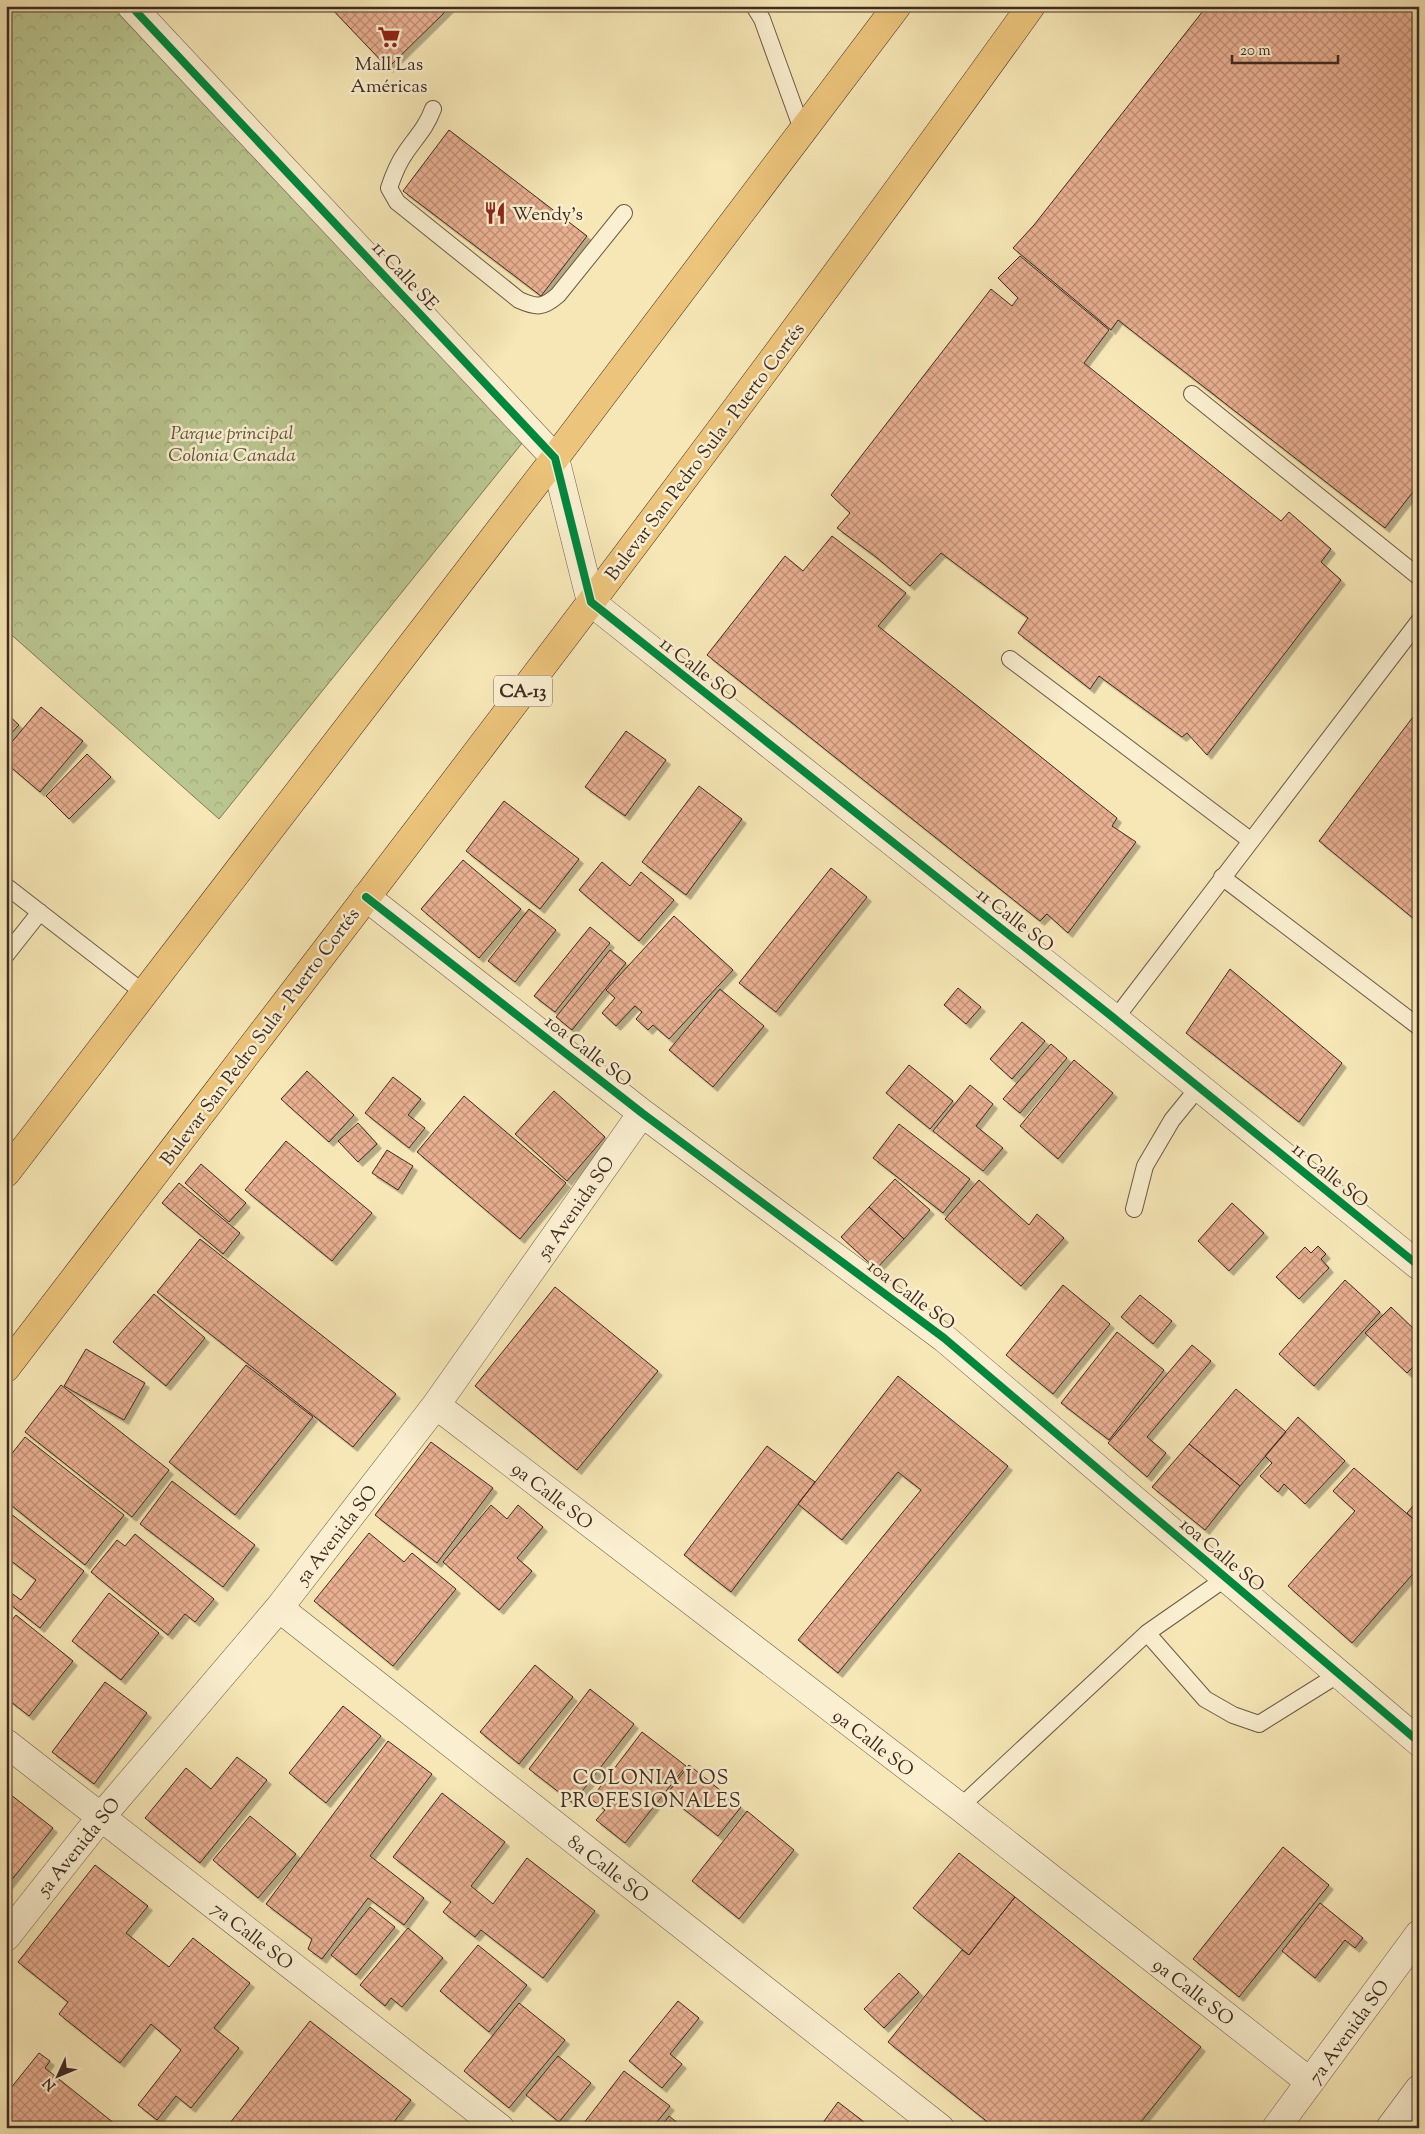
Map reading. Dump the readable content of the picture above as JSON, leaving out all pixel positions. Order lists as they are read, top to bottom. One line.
{"streets":{"highway":["Bulevar San Pedro Sula - Puerto Cortés","CA-13"],"street":["11 Calle SE","11 Calle SO","10a Calle SO","5a Avenida SO","9a Calle SO","8a Calle SO","7a Calle SO","7a Avenida SO"]},"crossings":[["11 Calle SE","Bulevar San Pedro Sula - Puerto Cortés"],["11 Calle SE","11 Calle SO"],["Bulevar San Pedro Sula - Puerto Cortés","11 Calle SO"],["Bulevar San Pedro Sula - Puerto Cortés","10a Calle SO"],["10a Calle SO","5a Avenida SO"],["5a Avenida SO","9a Calle SO"],["5a Avenida SO","8a Calle SO"],["5a Avenida SO","7a Calle SO"],["9a Calle SO","7a Avenida SO"]],"districts":["COLONIA LOS PROFESIONALES"],"parks":["Parque principal Colonia Canada"],"places":{"supermarket":["Mall Las Américas"],"restaurant":["Wendy's"]},"scale_bar":"20 m","north":"bottom left"}
